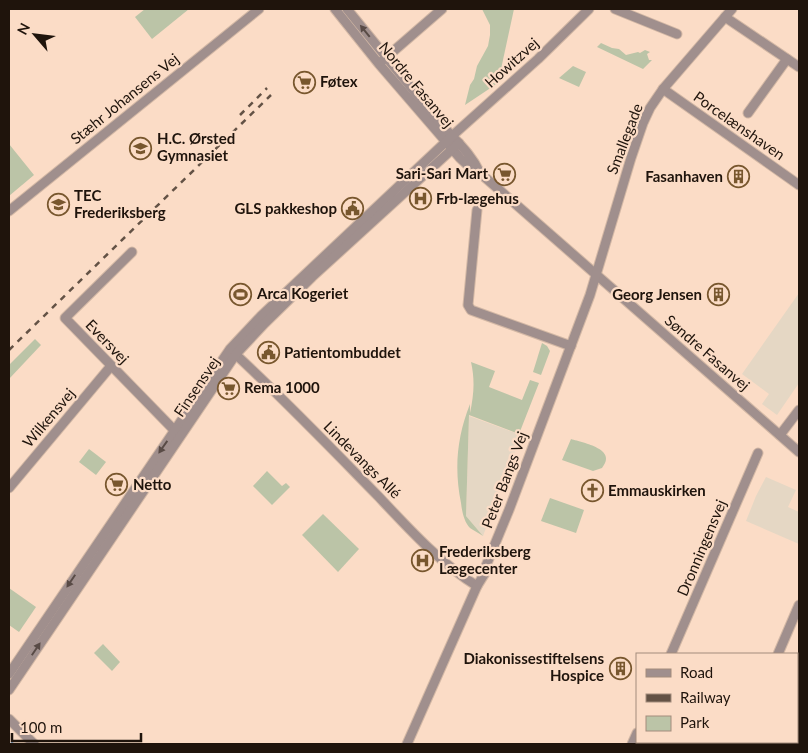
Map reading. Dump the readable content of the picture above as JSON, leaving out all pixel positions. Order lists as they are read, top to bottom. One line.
{"streets":{"street":["Howitzvej","Nordre Fasanvej","Stæhr Johansens Vej","Porcelænshaven","Smallegade","Eversvej","Søndre Fasanvej","Finsensvej","Wilkensvej","Lindevangs Allé","Peter Bangs Vej","Dronningensvej"]},"crossings":[["Howitzvej","Nordre Fasanvej"],["Howitzvej","Finsensvej"],["Nordre Fasanvej","Smallegade"],["Nordre Fasanvej","Søndre Fasanvej"],["Nordre Fasanvej","Finsensvej"],["Nordre Fasanvej","Peter Bangs Vej"],["Porcelænshaven","Smallegade"],["Smallegade","Søndre Fasanvej"],["Smallegade","Peter Bangs Vej"],["Eversvej","Finsensvej"],["Eversvej","Wilkensvej"],["Søndre Fasanvej","Peter Bangs Vej"],["Finsensvej","Lindevangs Allé"],["Lindevangs Allé","Peter Bangs Vej"]],"places":{"supermarket":["Føtex","Sari-Sari Mart","Rema 1000","Netto"],"school or university":["H.C. Ørsted Gymnasiet","TEC Frederiksberg"],"building":["Fasanhaven","Georg Jensen","Diakonissestiftelsens Hospice"],"hospital":["Frb-lægehus","Frederiksberg Lægecenter"],"public building":["GLS pakkeshop","Patientombuddet"],"sports":["Arca Kogeriet"],"church":["Emmauskirken"]},"legend":["Road","Railway","Park"],"scale_bar":"100 m","north":"top left"}
